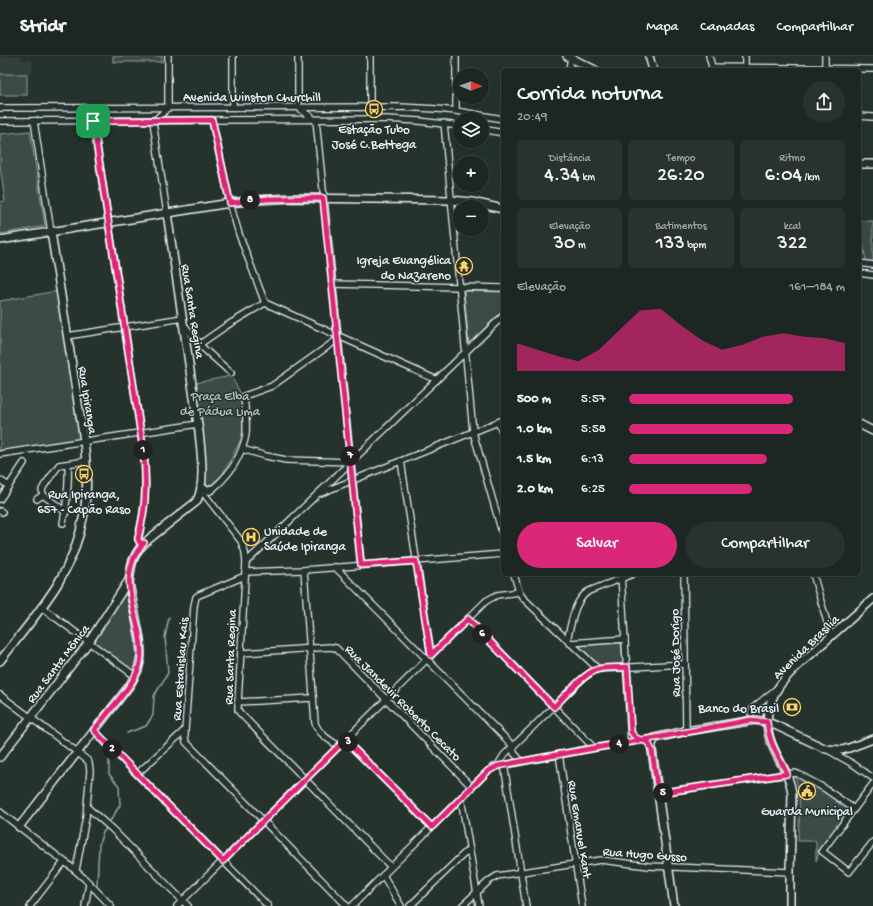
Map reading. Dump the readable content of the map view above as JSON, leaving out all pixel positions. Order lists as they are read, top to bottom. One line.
{"streets":{"main road":["Rua Santa Regina","Rua Ipiranga","Avenida Brasília","Rua Santa Mônica"],"street":["Avenida Winston Churchill","Rua José Dorigo","Rua Estanislau Kais","Rua Jandevir Roberto Cecato","Rua Emanuel Kant","Rua Hugo Gusso"]},"crossings":[["Avenida Winston Churchill","Rua Santa Regina"],["Avenida Winston Churchill","Rua Ipiranga"],["Rua Santa Regina","Rua Estanislau Kais"],["Rua Santa Regina","Rua Jandevir Roberto Cecato"],["Avenida Brasília","Rua Hugo Gusso"],["Rua Emanuel Kant","Rua Hugo Gusso"]],"parks":["Praça Elba de Pádua Lima"],"places":{"bus stop":["Estação Tubo José C.Bettega","Rua Ipiranga, 657 - Capão Raso"],"temple":["Igreja Evangélica do Nazareno"],"hospital":["Unidade de Saúde Ipiranga"],"bank":["Banco do Brasil"],"public building":["Guarda Municipal"]},"north":"right","page":{"header":"Stridr","nav":["Mapa","Camadas","Compartilhar"],"map_buttons":["+","−"],"heading":["Corrida noturna","20:49"],"stats":[["Distância","4.34 km"],["Tempo","26:20"],["Ritmo","6:04 /km"],["Elevação","30 m"],["Batimentos","133 bpm"],["kcal","322"]],"pins":["8","1","7","6","3","4","2","5"],"chart":["Elevação","161–184 m"],"list":[{"name":"500 m","note":"5:57"},{"name":"1.0 km","note":"5:58"},{"name":"1.5 km","note":"6:13"},{"name":"2.0 km","note":"6:25"}],"buttons":["Salvar","Compartilhar"]}}
